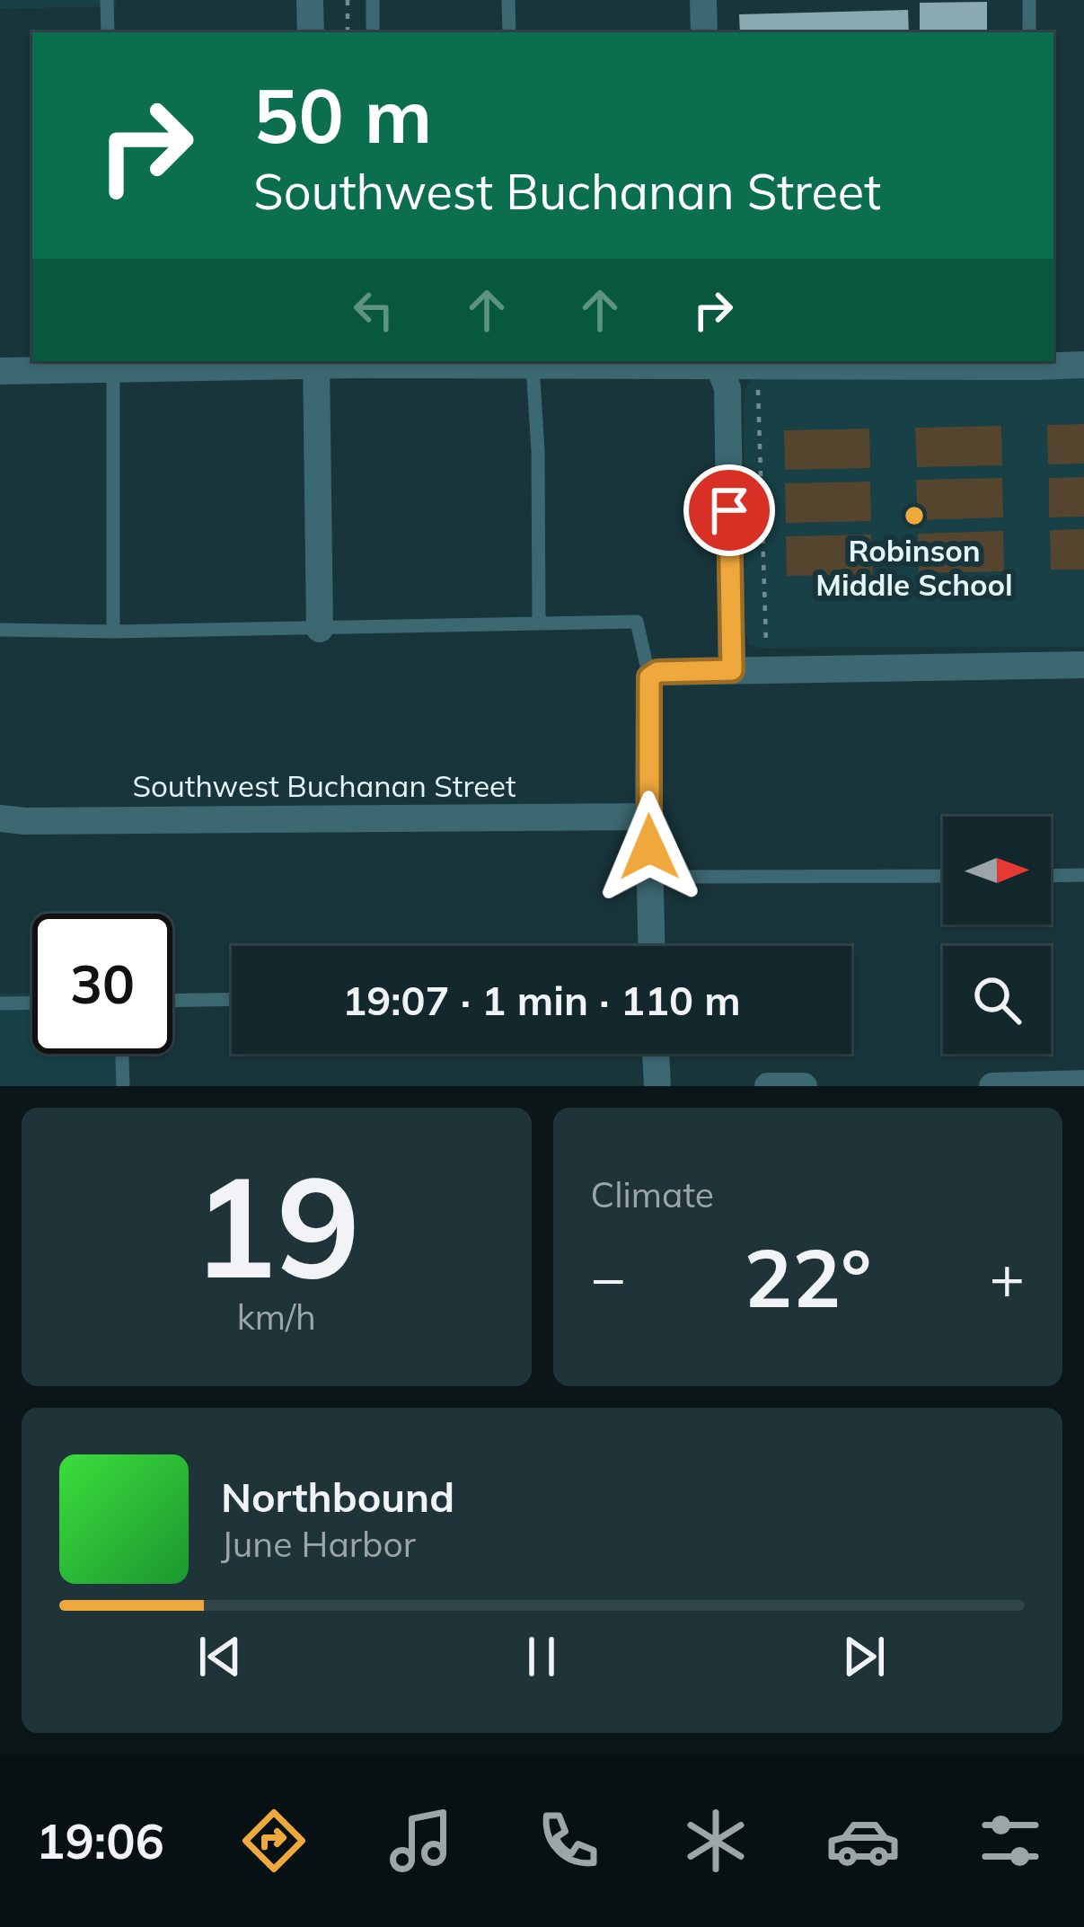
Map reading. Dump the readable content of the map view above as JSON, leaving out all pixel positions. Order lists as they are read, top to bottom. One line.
{"streets":{"street":["Southwest Buchanan Street"]},"places":["Robinson Middle School"],"north":"right","page":{"turn":["50 m","Southwest Buchanan Street"],"limit":"30","trip":"19:07 · 1 min · 110 m","tile":[["19","km/h"],"Climate"],"heat":["−","22°","+"],"song":["Northbound","June Harbor"],"tabs":"19:06"}}
